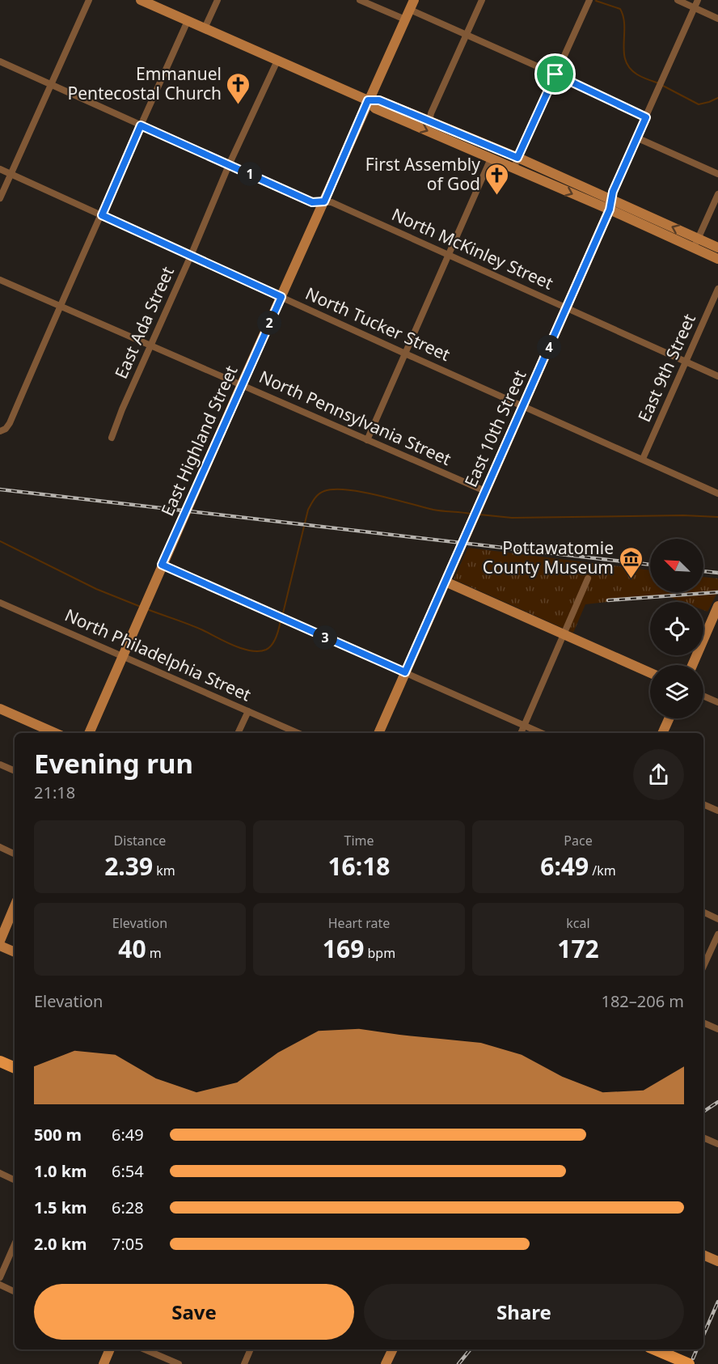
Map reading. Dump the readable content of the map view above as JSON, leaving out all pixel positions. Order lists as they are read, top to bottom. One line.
{"streets":{"street":["North McKinley Street","East Ada Street","North Tucker Street","East 9th Street","North Pennsylvania Street","East 10th Street","East Highland Street","North Philadelphia Street"]},"crossings":[["North McKinley Street","East Ada Street"],["North McKinley Street","East 9th Street"],["North McKinley Street","East 10th Street"],["North McKinley Street","East Highland Street"],["East Ada Street","North Tucker Street"],["East Ada Street","North Pennsylvania Street"],["North Tucker Street","East 9th Street"],["North Tucker Street","East 10th Street"],["North Tucker Street","East Highland Street"],["North Pennsylvania Street","East 10th Street"],["North Pennsylvania Street","East Highland Street"],["East Highland Street","North Philadelphia Street"]],"places":{"church":["Emmanuel Pentecostal Church","First Assembly of God"],"museum":["Pottawatomie County Museum"]},"north":"top left","page":{"pins":["1","2","4","3"],"heading":["Evening run","21:18"],"stats":[["Distance","2.39 km"],["Time","16:18"],["Pace","6:49 /km"],["Elevation","40 m"],["Heart rate","169 bpm"],["kcal","172"]],"chart":["Elevation","182–206 m"],"list":[{"name":"500 m","note":"6:49"},{"name":"1.0 km","note":"6:54"},{"name":"1.5 km","note":"6:28"},{"name":"2.0 km","note":"7:05"}],"buttons":["Save","Share"]}}
